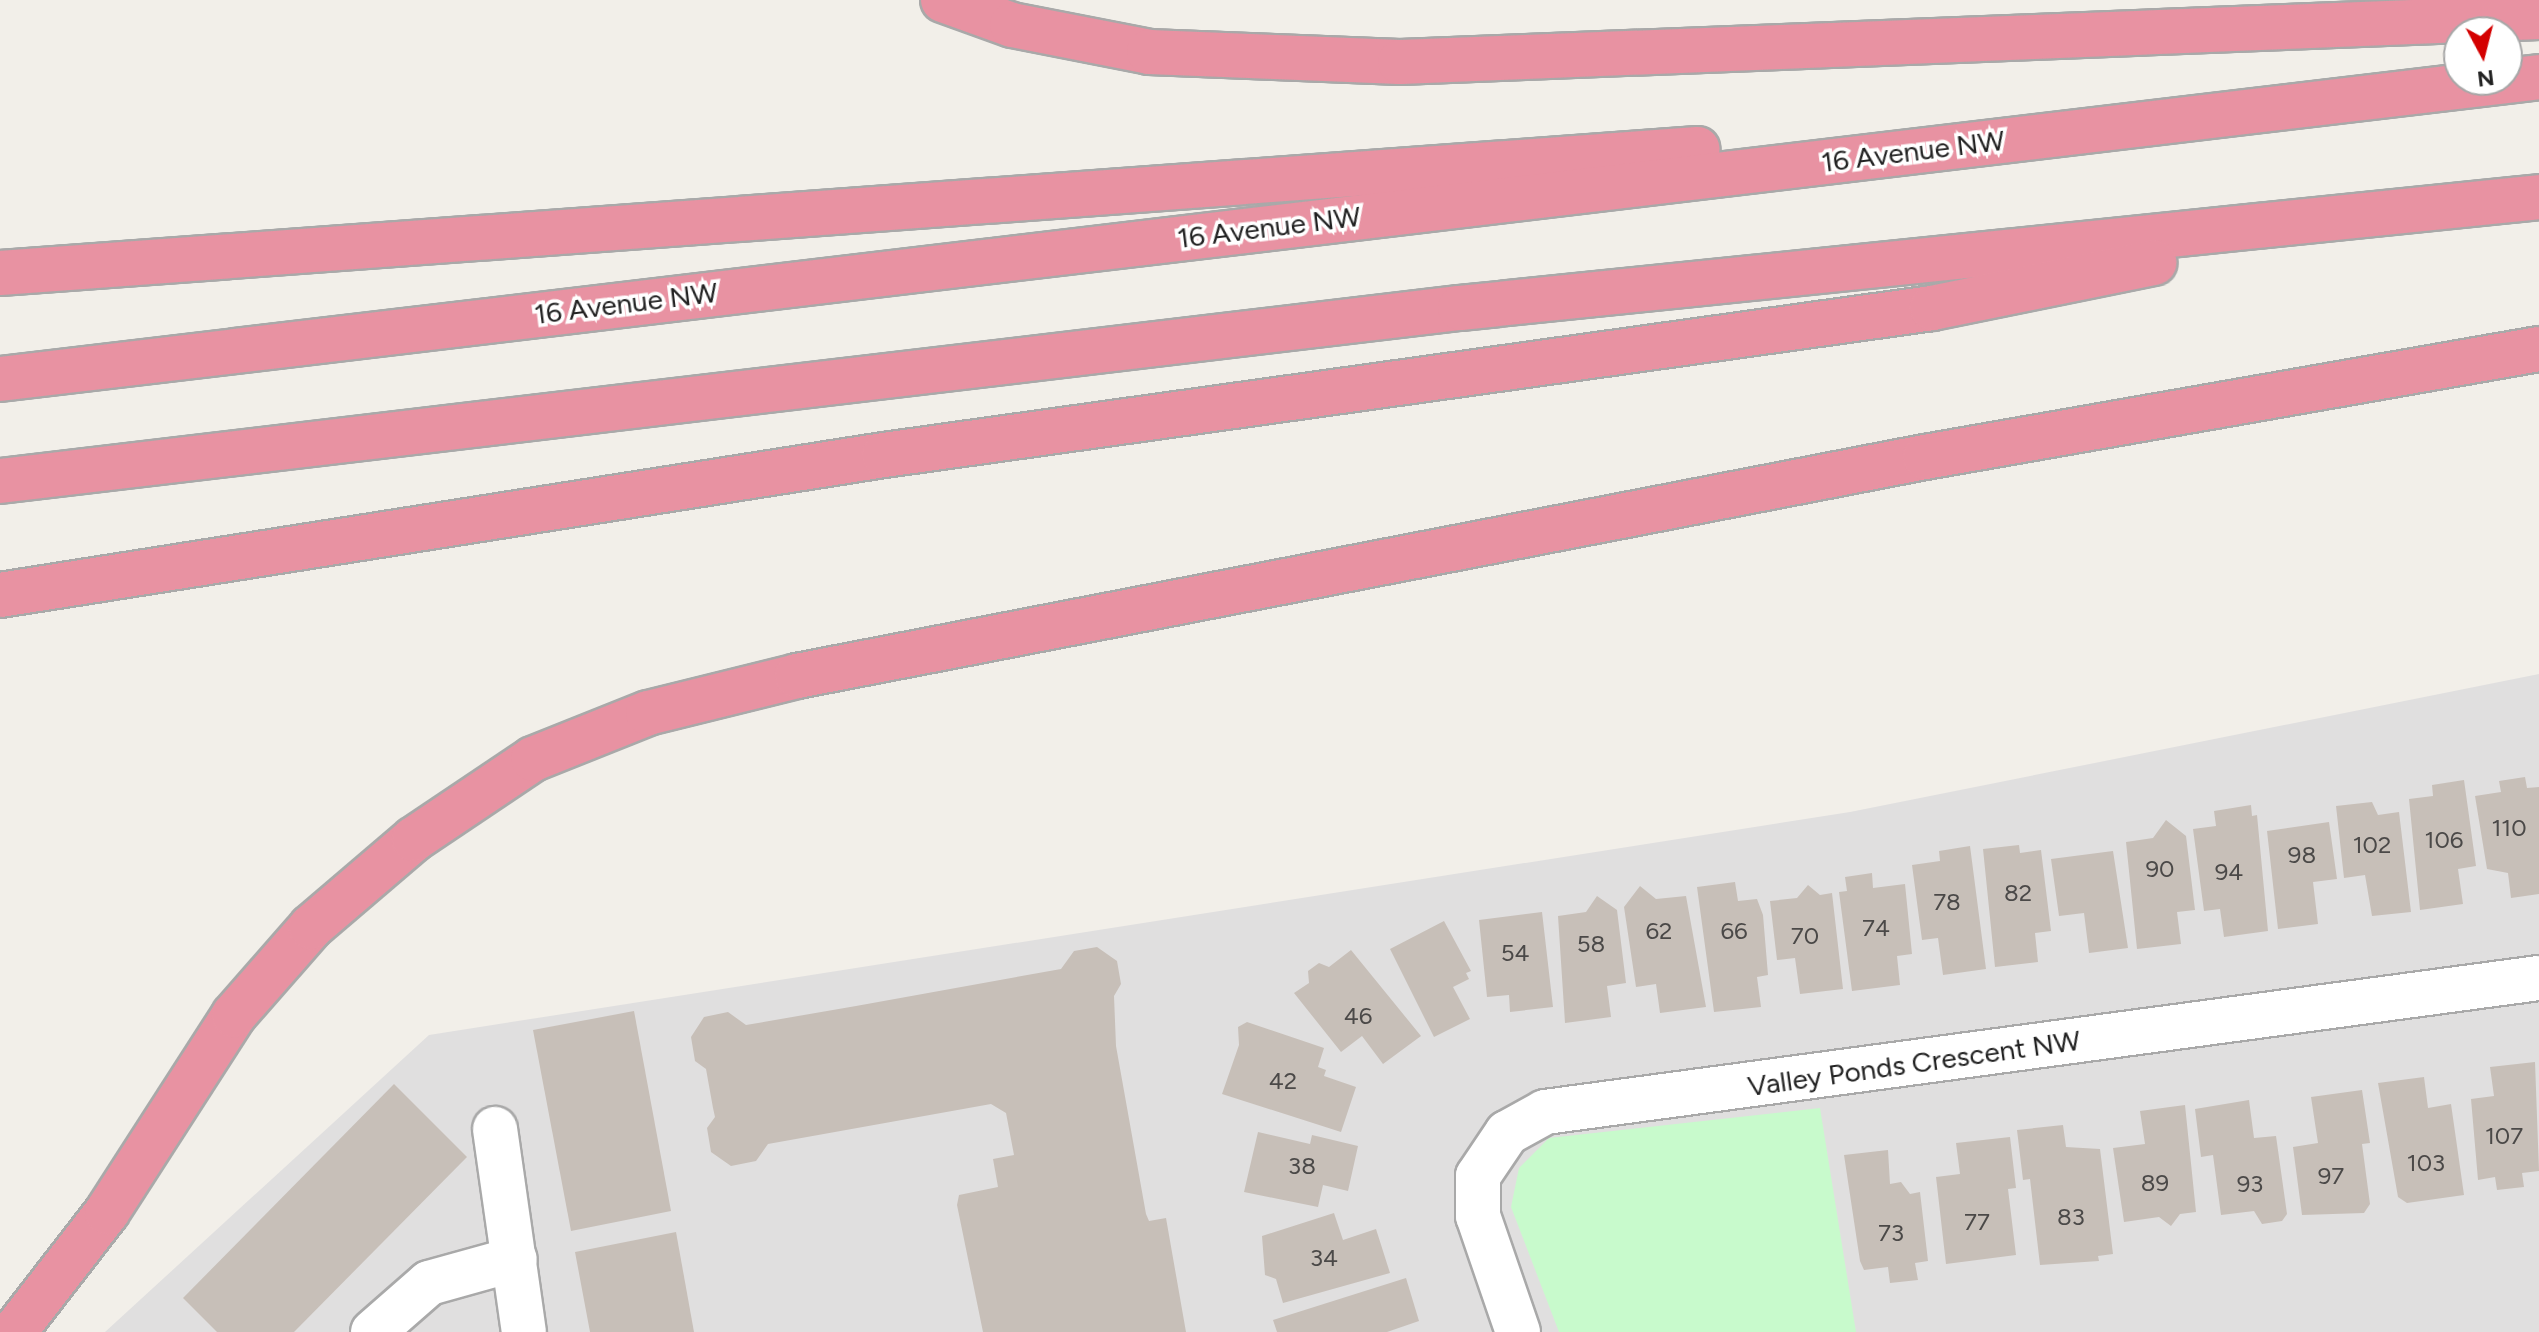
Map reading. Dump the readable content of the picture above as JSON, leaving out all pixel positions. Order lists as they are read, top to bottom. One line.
{"streets":{"highway":["16 Avenue NW"],"street":["Valley Ponds Crescent NW"]},"house_numbers":["110","106","102","98","90","94","82","78","74","62","66","70","58","54","46","42","107","103","38","97","89","93","83","77","73","34"],"north":"bottom"}
